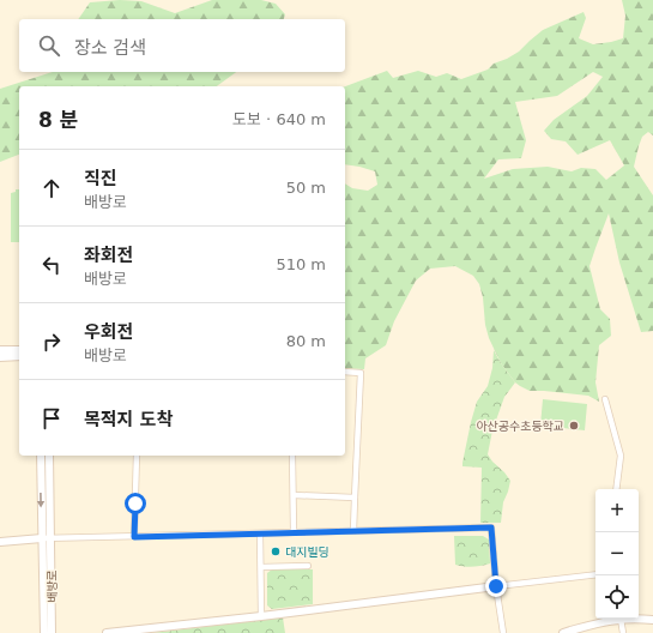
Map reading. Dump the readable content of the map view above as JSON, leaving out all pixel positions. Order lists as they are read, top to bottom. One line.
{"streets":{"street":["배방로"]},"places":["아산공수초등학교","대지빌딩"],"page":{"search":"장소 검색","heading":["8 분","도보 · 640 m"],"list":[["직진","배방로","50 m"],["좌회전","배방로","510 m"],["우회전","배방로","80 m"],"목적지 도착"],"map_buttons":["+","−"]}}
